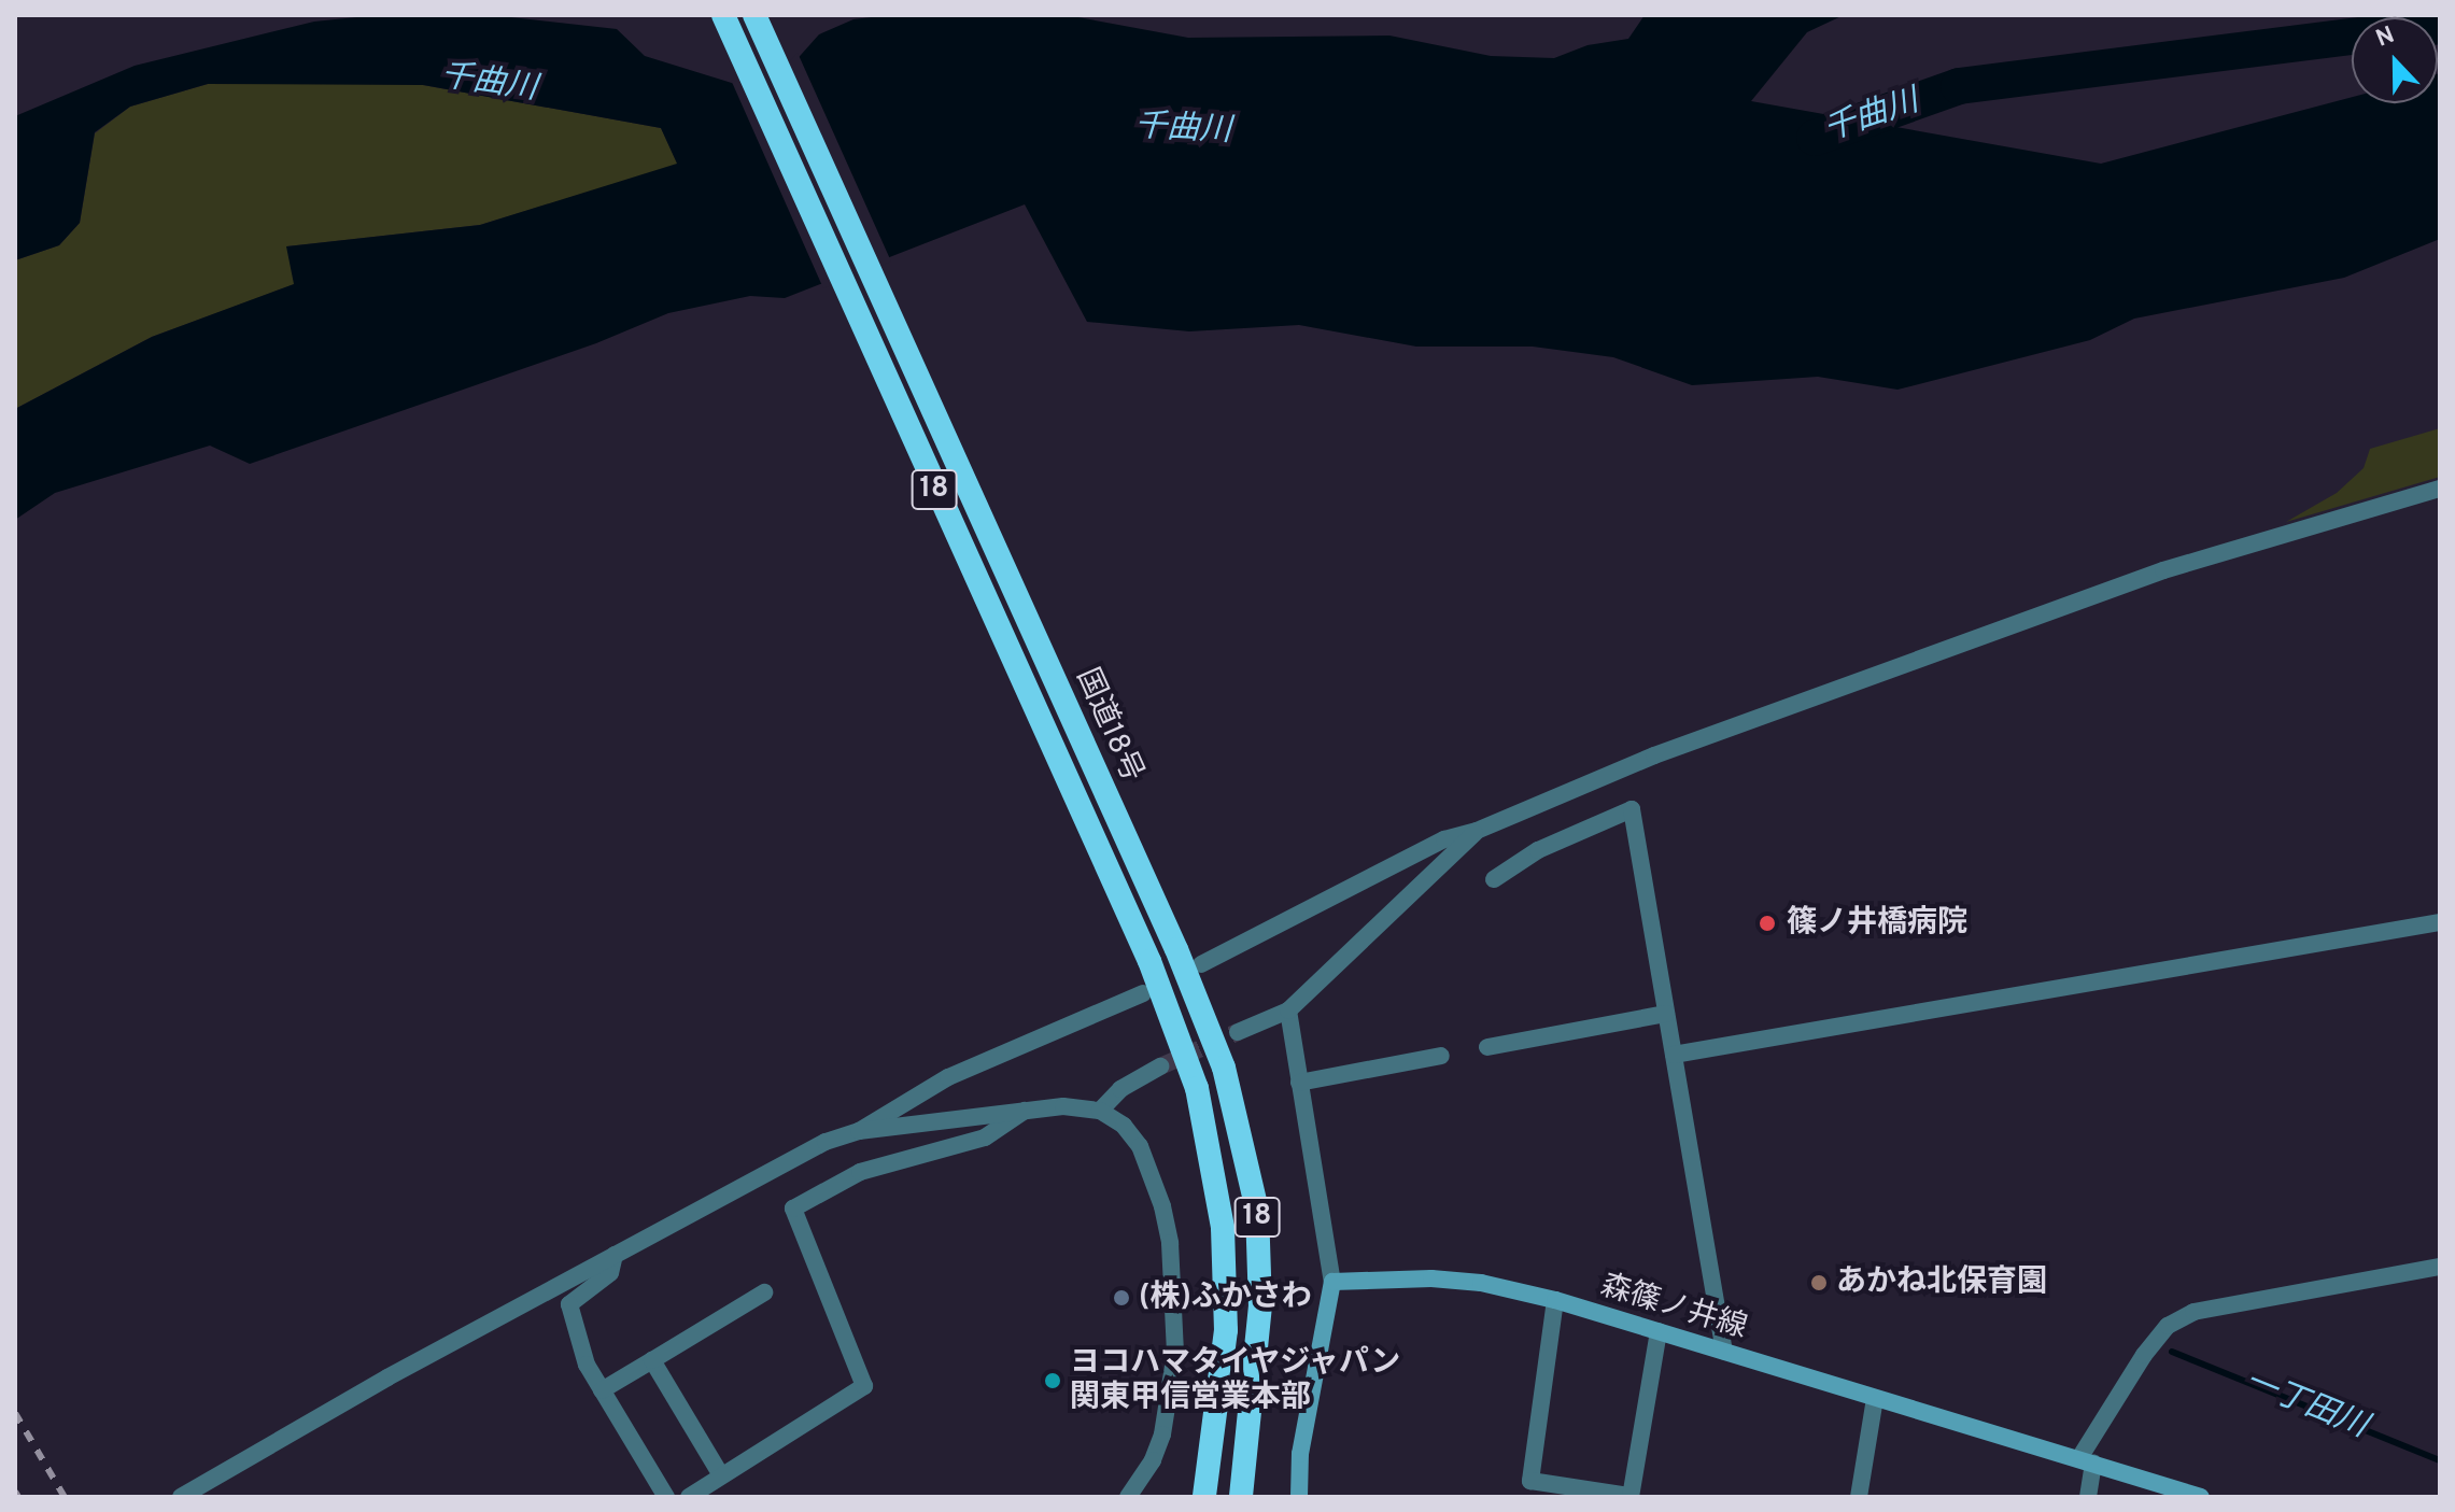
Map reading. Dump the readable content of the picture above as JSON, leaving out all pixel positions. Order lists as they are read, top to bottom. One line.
{"streets":{"highway":["18","国道18号"],"main road":["森篠ノ井線"]},"water":["千曲川","一丁田川"],"places":["篠ノ井橋病院","あかね北保育園","(株)ふかさわ","ヨコハマタイヤジャパン 関東甲信営業本部"],"north":"top"}
